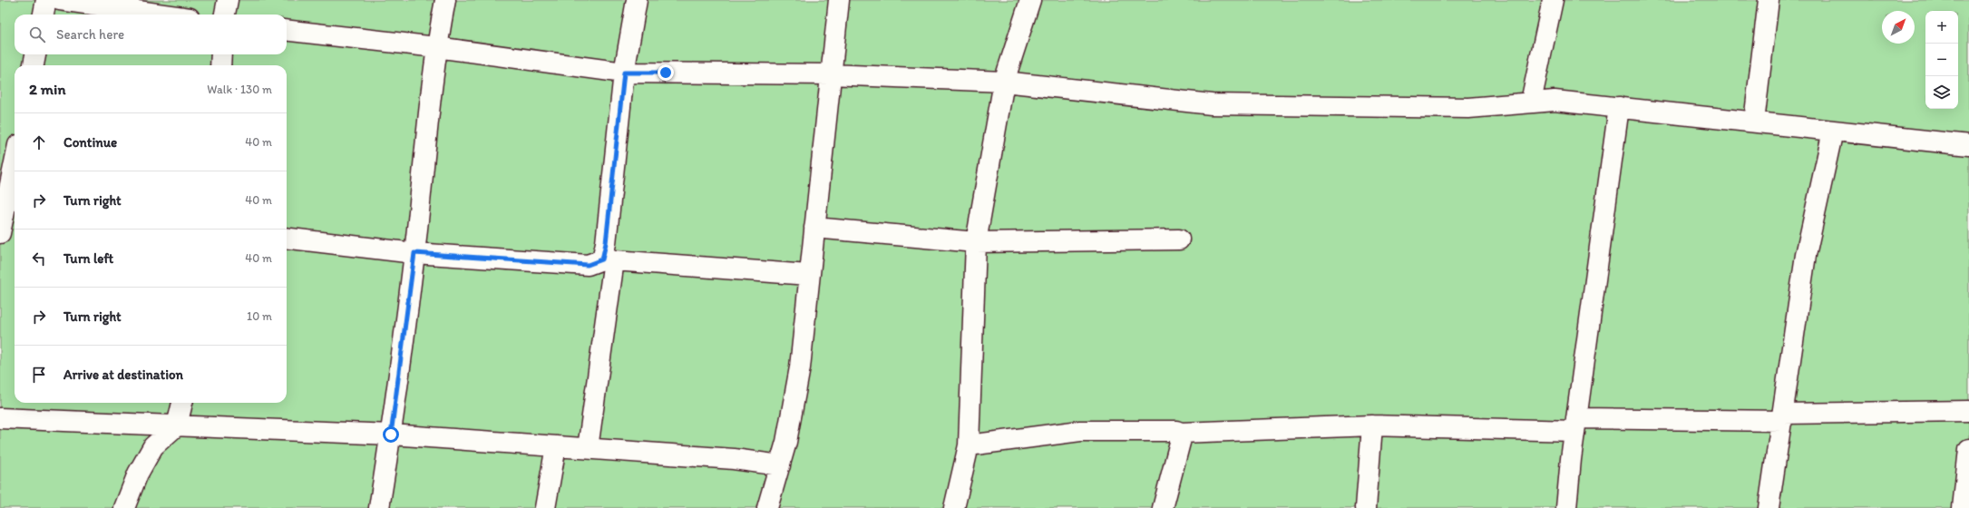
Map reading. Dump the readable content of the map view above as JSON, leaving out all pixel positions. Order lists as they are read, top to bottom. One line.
{"north":"top right","page":{"map_buttons":["+","−"],"search":"Search here","heading":["2 min","Walk · 130 m"],"list":[["Continue","40 m"],["Turn right","40 m"],["Turn left","40 m"],["Turn right","10 m"],"Arrive at destination"]}}
